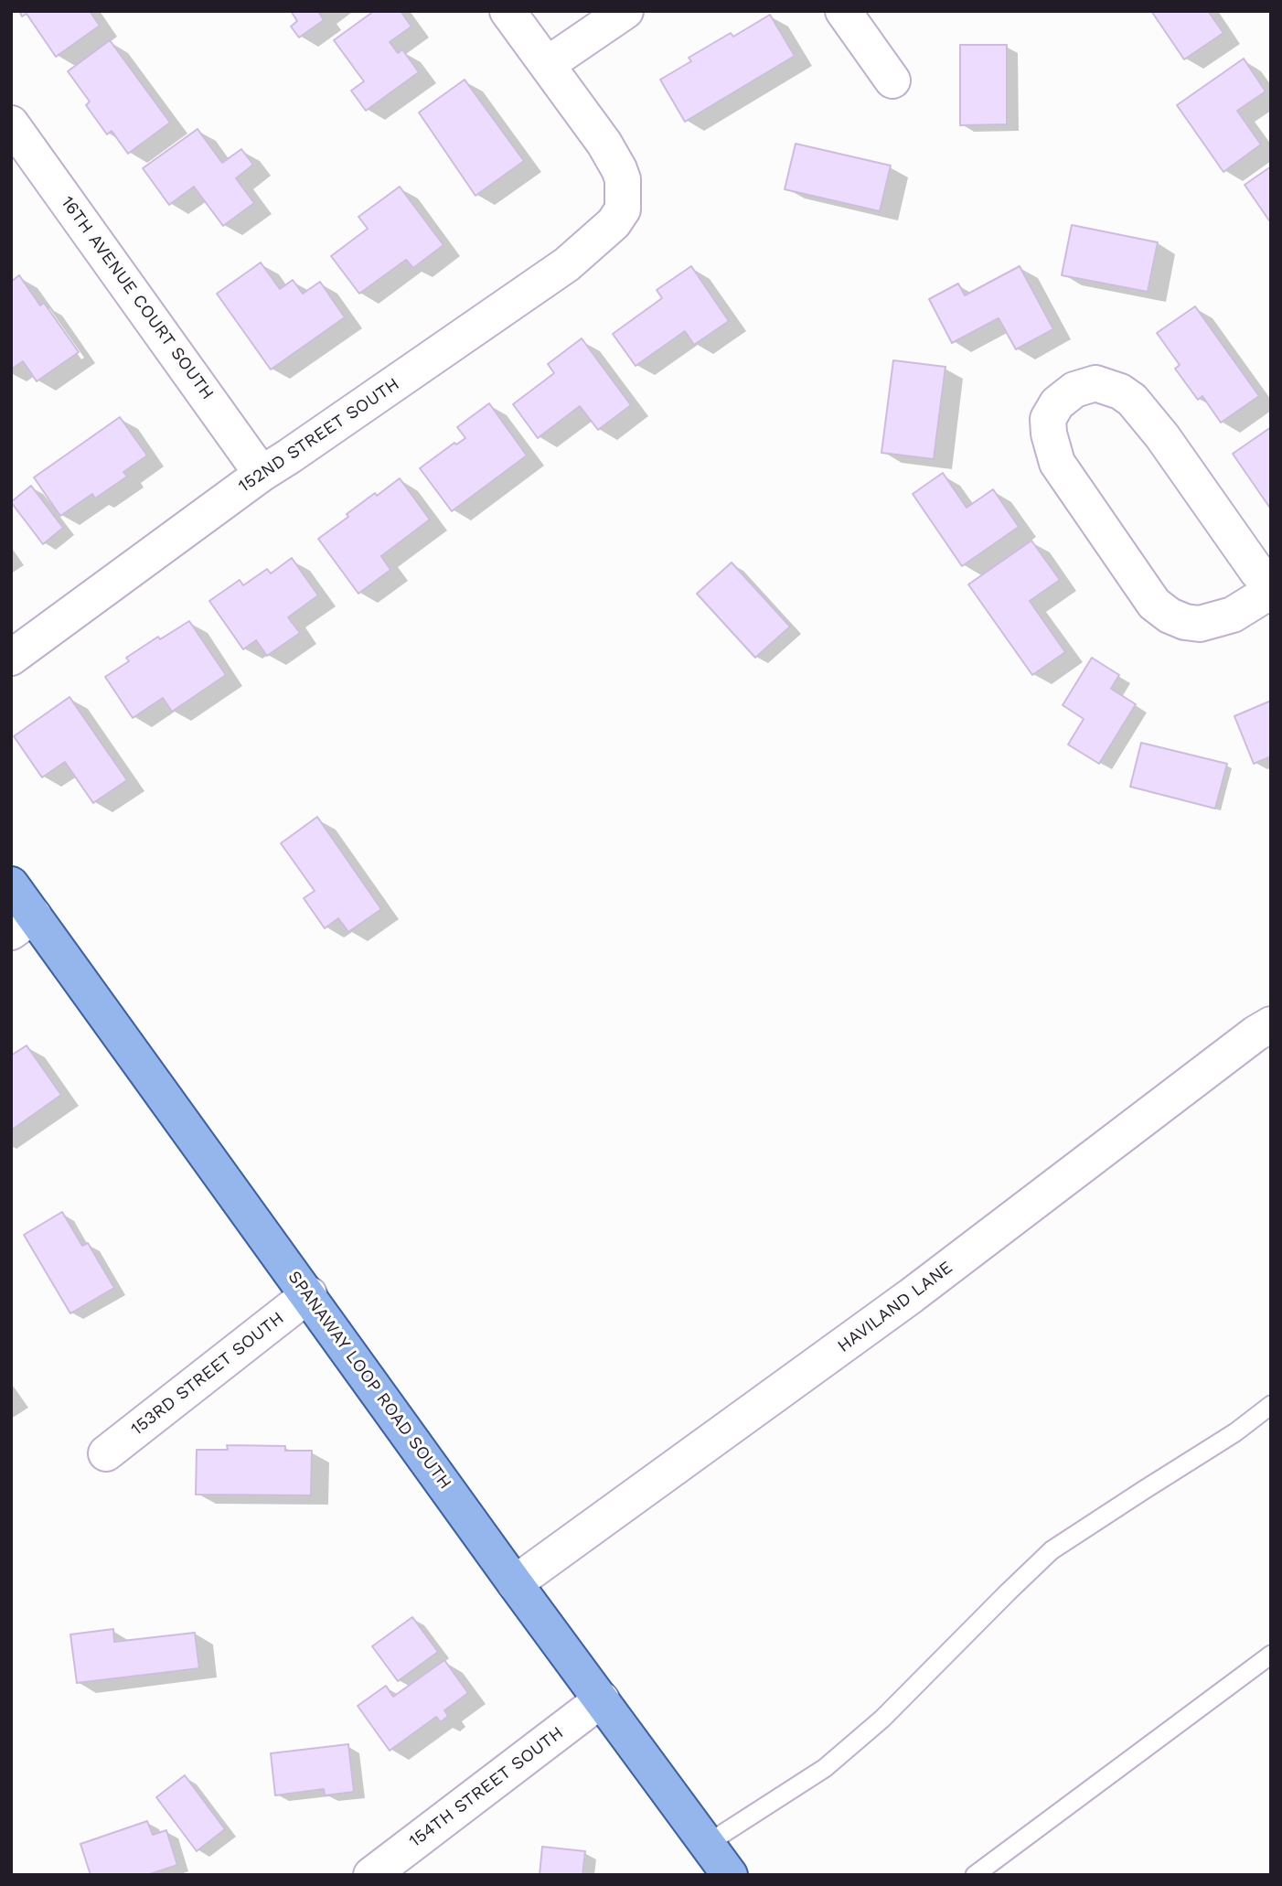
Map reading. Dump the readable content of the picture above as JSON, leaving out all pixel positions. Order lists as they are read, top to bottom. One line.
{"streets":{"main road":["SPANAWAY LOOP ROAD SOUTH"],"street":["16TH AVENUE COURT SOUTH","152ND STREET SOUTH","HAVILAND LANE","153RD STREET SOUTH","154TH STREET SOUTH"]},"crossings":[["16TH AVENUE COURT SOUTH","152ND STREET SOUTH"],["HAVILAND LANE","SPANAWAY LOOP ROAD SOUTH"],["153RD STREET SOUTH","SPANAWAY LOOP ROAD SOUTH"],["SPANAWAY LOOP ROAD SOUTH","154TH STREET SOUTH"]]}
